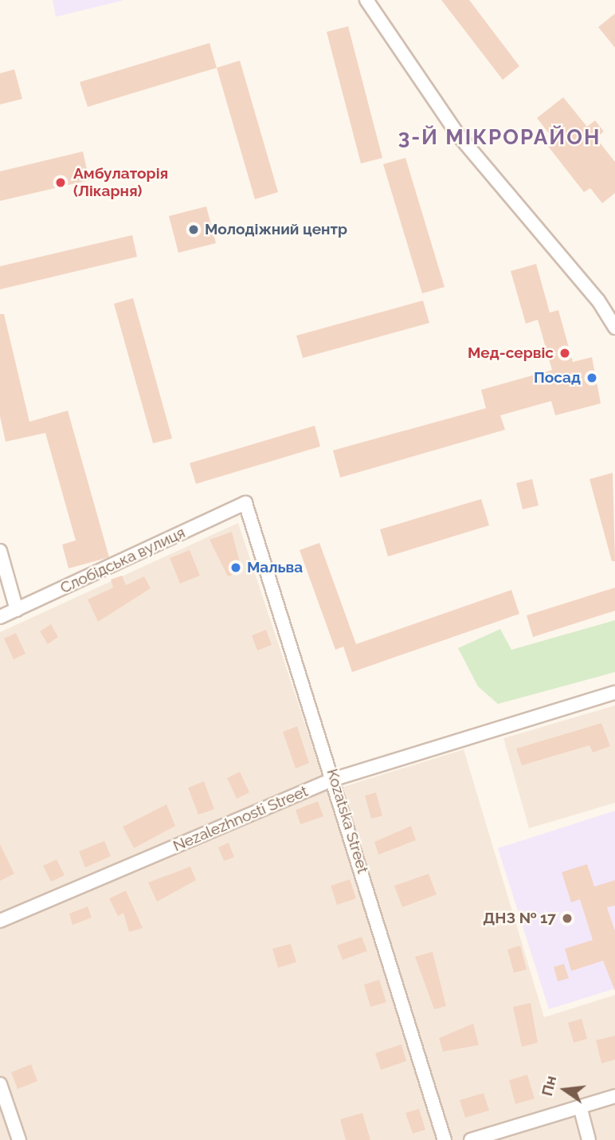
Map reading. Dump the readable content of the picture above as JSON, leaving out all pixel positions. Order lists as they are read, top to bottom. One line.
{"streets":{"street":["Слобідська вулиця","Nezalezhnosti Street","Kozatska Street"]},"crossings":[["Слобідська вулиця","Kozatska Street"],["Nezalezhnosti Street","Kozatska Street"]],"districts":["3-Й МІКРОРАЙОН"],"places":["Амбулаторія (Лікарня)","Молодіжний центр","Мед-сервіс","Посад","Мальва","ДНЗ № 17"],"north":"left"}
